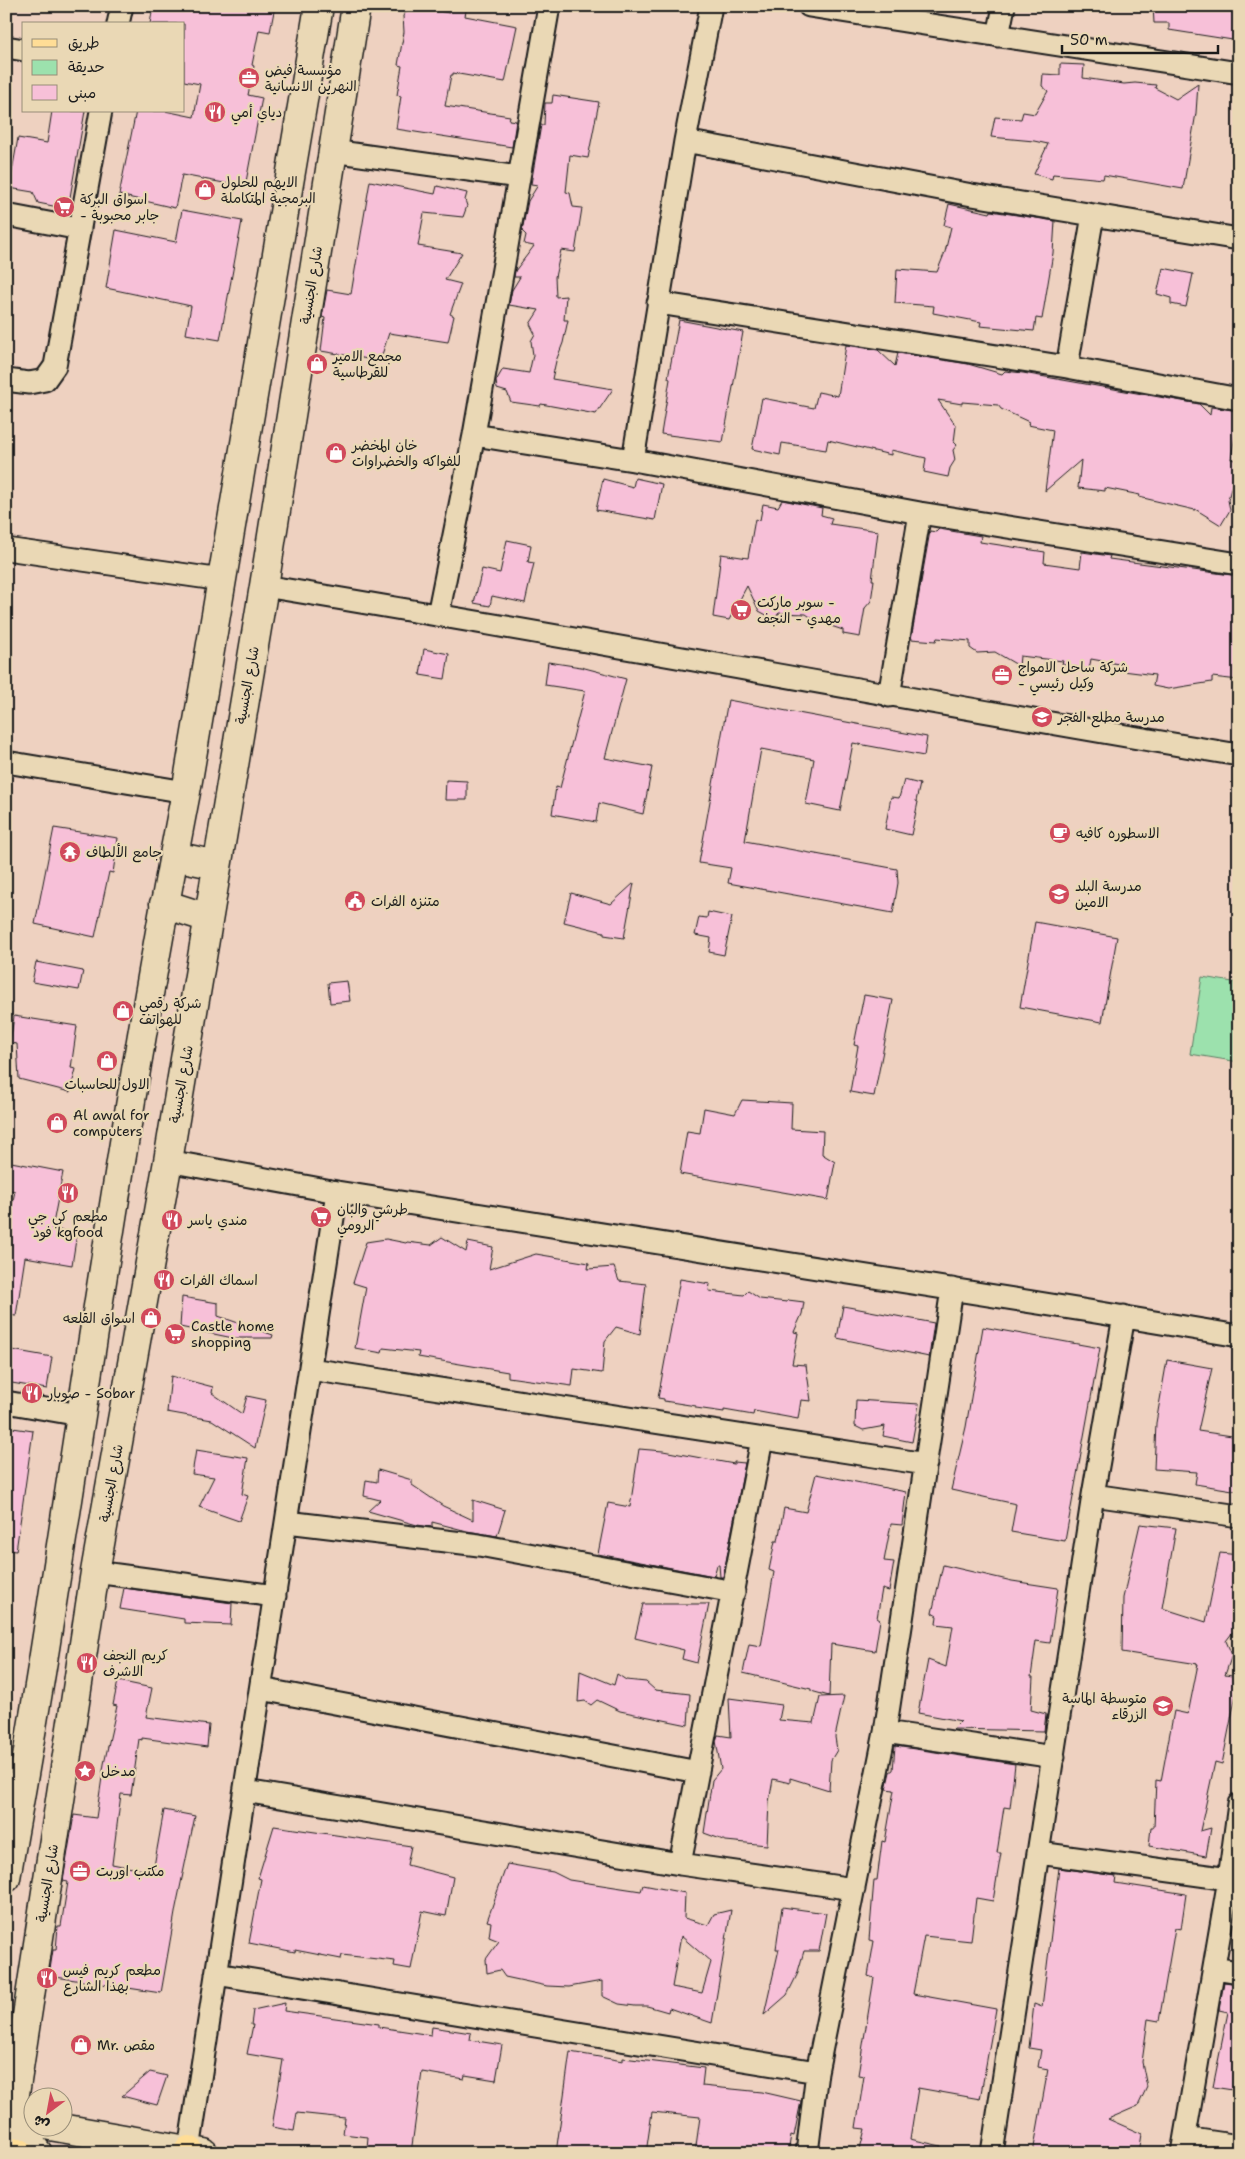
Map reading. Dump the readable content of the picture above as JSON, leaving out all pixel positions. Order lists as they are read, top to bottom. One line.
{"streets":{"main road":["شارع الجنسية"]},"places":{"office":["مؤسسة فيض النهرين الانسانية","شركة ساحل الامواج - وكيل رئيسي","مكتب اوربت"],"restaurant":["دياي أمي","مطعم کي جي فود kgfood","مندي ياسر","اسماك الفرات","صوبار - Sobar","كريم النجف الاشرف","مطعم كريم فيس بهذا الشارع"],"shop":["الايهم للحلول البرمجية المتكاملة","مجمع الامير للقرطاسية","خان المخضر للفواكه والخضراوات","شركة رقمي للهواتف","الاول للحاسبات","Al awal for computers","اسواق القلعه","Mr. مقص"],"supermarket":["اسواق البركة - جابر محبوبة","سوبر ماركت - مهدي - النجف","طرشي والبان الرومي","Castle home shopping"],"school or university":["مدرسة مطلع الفجر","مدرسة البلد الامين","متوسطة الماسة الزرقاء"],"cafe":["الاسطوره كافيه"],"temple":["جامع الألطاف"],"public building":["متنزه الفرات"],"place":["مدخل"]},"legend":["طريق","حديقة","مبنى"],"scale_bar":"50 m","north":"bottom left"}
